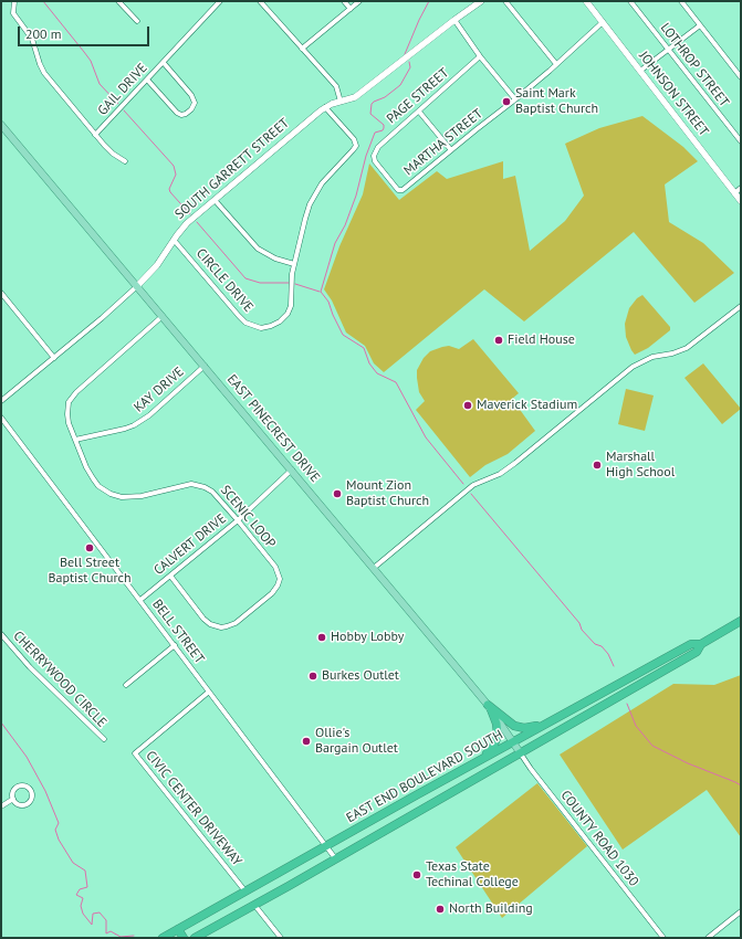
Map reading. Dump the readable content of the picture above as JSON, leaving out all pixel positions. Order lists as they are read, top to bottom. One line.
{"streets":{"highway":["EAST END BOULEVARD SOUTH"],"main road":["EAST PINECREST DRIVE"],"street":["LOTHROP STREET","GAIL DRIVE","JOHNSON STREET","PAGE STREET","MARTHA STREET","SOUTH GARRETT STREET","CIRCLE DRIVE","KAY DRIVE","SCENIC LOOP","CALVERT DRIVE","BELL STREET","CHERRYWOOD CIRCLE","CIVIC CENTER DRIVEWAY","COUNTY ROAD 1030"]},"crossings":[["JOHNSON STREET","MARTHA STREET"],["PAGE STREET","MARTHA STREET"],["SOUTH GARRETT STREET","CIRCLE DRIVE"],["SOUTH GARRETT STREET","EAST PINECREST DRIVE"],["KAY DRIVE","EAST PINECREST DRIVE"],["KAY DRIVE","SCENIC LOOP"],["EAST PINECREST DRIVE","SCENIC LOOP"],["EAST PINECREST DRIVE","CALVERT DRIVE"],["EAST PINECREST DRIVE","EAST END BOULEVARD SOUTH"],["EAST PINECREST DRIVE","COUNTY ROAD 1030"],["SCENIC LOOP","CALVERT DRIVE"],["CALVERT DRIVE","BELL STREET"],["BELL STREET","EAST END BOULEVARD SOUTH"],["BELL STREET","CIVIC CENTER DRIVEWAY"],["EAST END BOULEVARD SOUTH","CIVIC CENTER DRIVEWAY"],["EAST END BOULEVARD SOUTH","COUNTY ROAD 1030"]],"places":["Saint Mark Baptist Church","Field House","Maverick Stadium","Marshall High School","Mount Zion Baptist Church","Bell Street Baptist Church","Hobby Lobby","Burkes Outlet","Ollie's Bargain Outlet","Texas State Techinal College","North Building"],"scale_bar":"200 m"}
